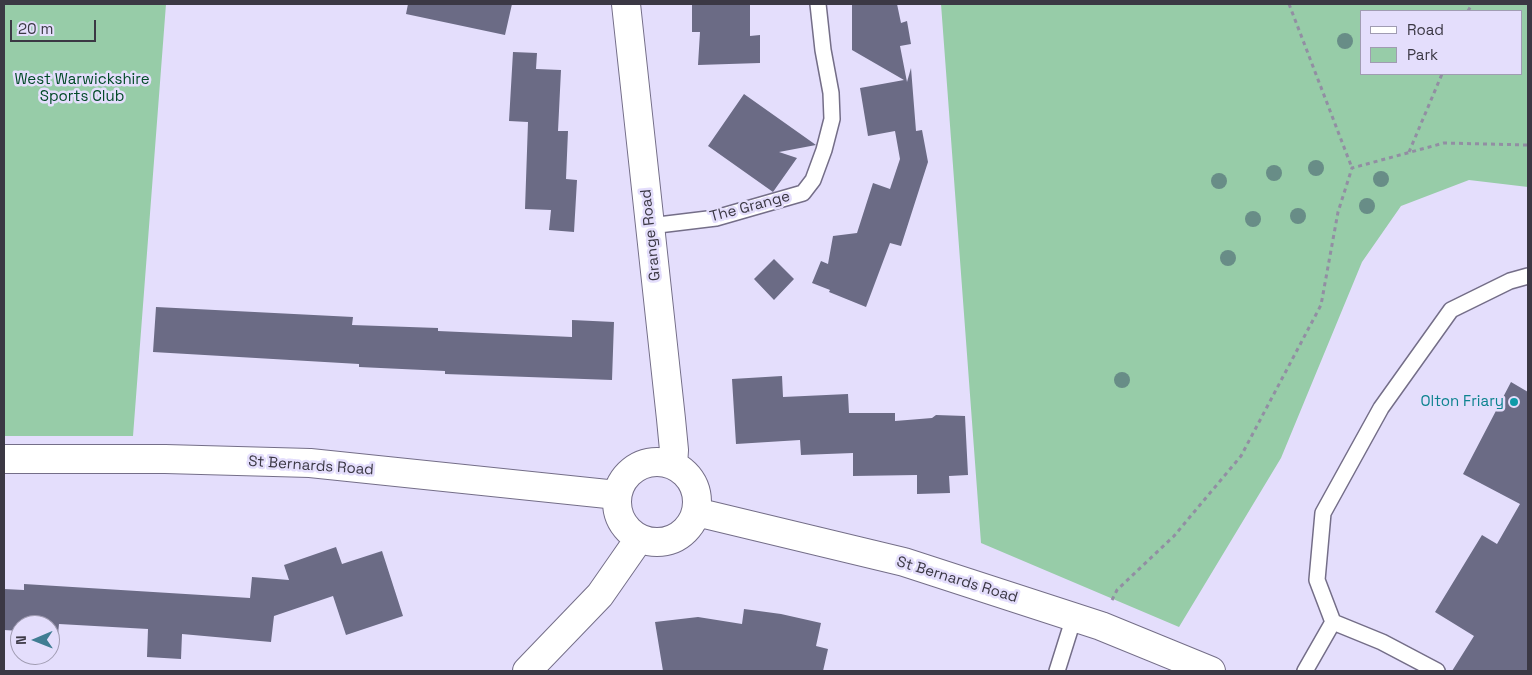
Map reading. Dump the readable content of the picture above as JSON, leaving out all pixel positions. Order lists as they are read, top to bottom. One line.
{"streets":{"street":["Grange Road","St Bernards Road"],"lane":["The Grange"]},"crossings":[["The Grange","Grange Road"],["Grange Road","St Bernards Road"]],"parks":["West Warwickshire Sports Club"],"places":["Olton Friary"],"legend":["Road","Park"],"scale_bar":"20 m","north":"left"}
